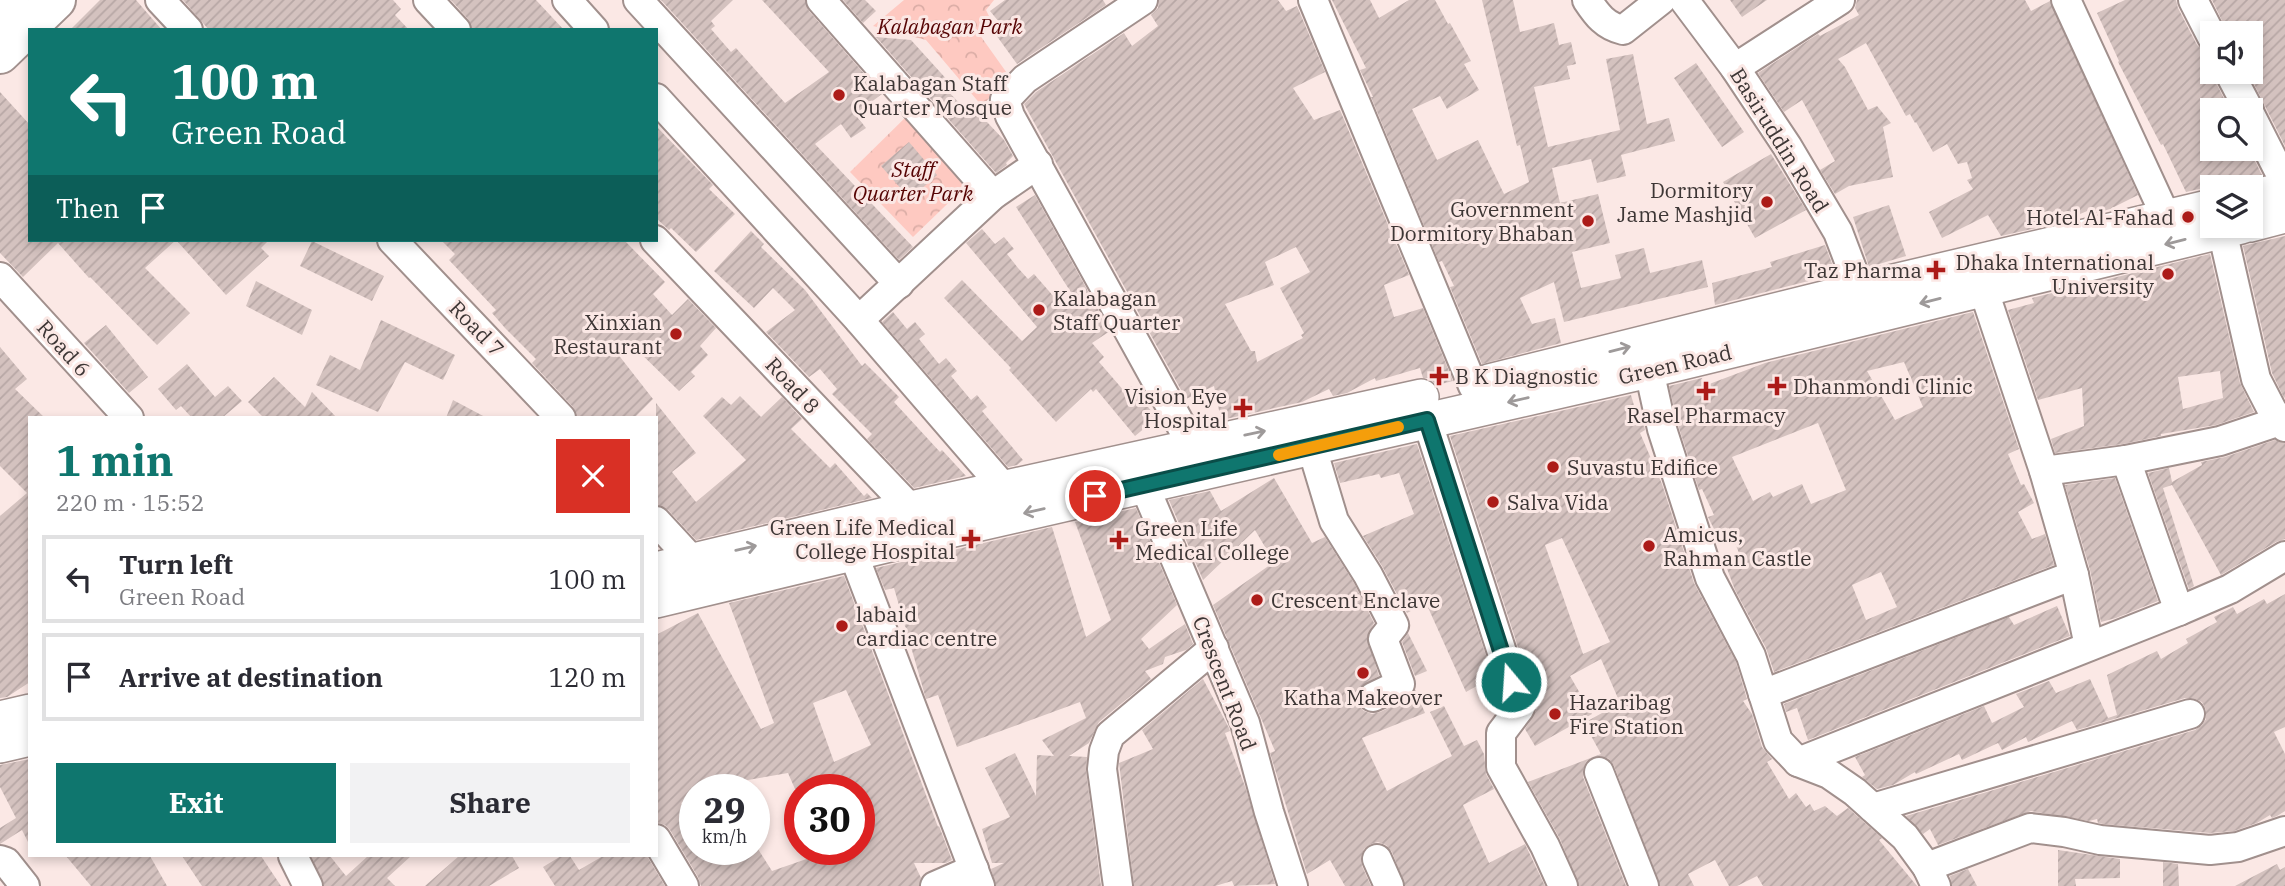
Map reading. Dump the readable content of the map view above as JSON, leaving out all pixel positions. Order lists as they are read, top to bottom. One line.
{"streets":{"main road":["Green Road"],"street":["Basiruddin Road","Road 7","Road 6","Road 8","Crescent Road"]},"crossings":[["Basiruddin Road","Green Road"],["Green Road","Road 8"],["Green Road","Crescent Road"]],"parks":["Kalabagan Park","Staff Quarter Park"],"places":{"other":["Kalabagan Staff Quarter Mosque","Dormitory Jame Mashjid","Hotel Al-Fahad","Government Dormitory Bhaban","Dhaka International University","Kalabagan Staff Quarter","Xinxian Restaurant","Suvastu Edifice","Salva Vida","Amicus, Rahman Castle","Crescent Enclave","labaid cardiac centre","Katha Makeover","Hazaribag Fire Station"],"health":["Taz Pharma","B K Diagnostic","Dhanmondi Clinic","Rasel Pharmacy","Vision Eye Hospital","Green Life Medical College Hospital","Green Life Medical College"]},"page":{"turn":["100 m","Green Road"],"then":"Then","heading":["1 min","220 m · 15:52"],"list":[{"name":"Turn left","note":"Green Road","value":"100 m"},{"name":"Arrive at destination","value":"120 m"}],"buttons":["Exit","Share"],"speed":"29 km/h","limit":"30"}}
